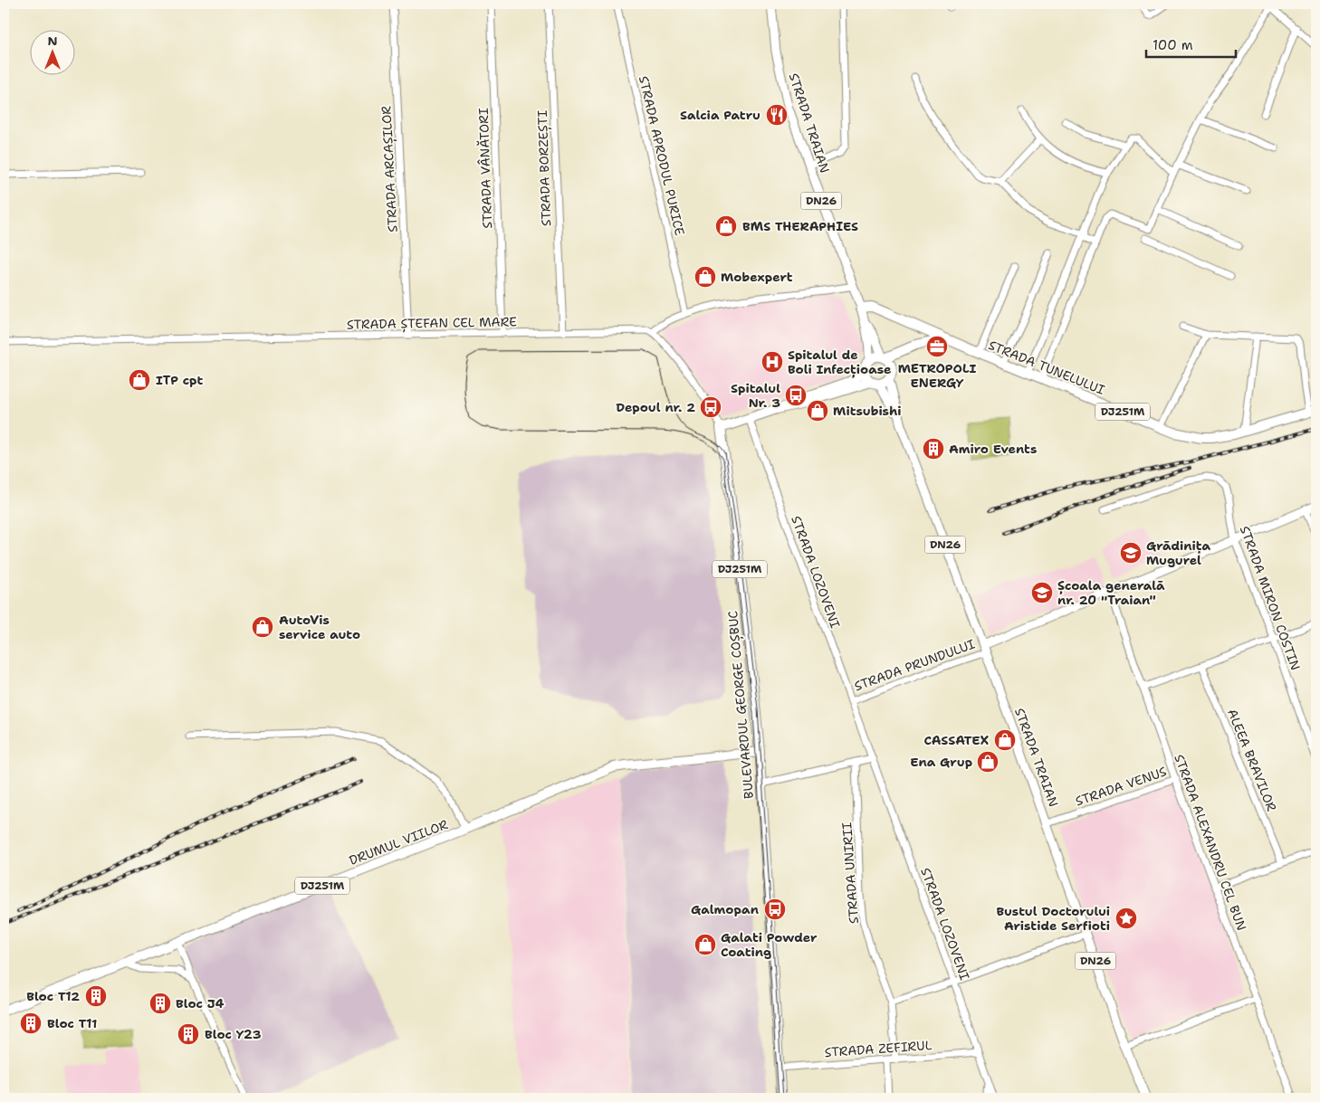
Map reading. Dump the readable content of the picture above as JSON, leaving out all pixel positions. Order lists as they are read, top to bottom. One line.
{"streets":{"highway":["DN26","STRADA TUNELULUI","DJ251M","BULEVARDUL GEORGE COȘBUC","DRUMUL VIILOR"],"main road":["STRADA TRAIAN","STRADA PRUNDULUI"],"street":["STRADA APRODUL PURICE","STRADA VÂNĂTORI","STRADA BORZEȘTI","STRADA ARCAȘILOR","STRADA ȘTEFAN CEL MARE","STRADA LOZOVENI","STRADA MIRON COSTIN","ALEEA BRAVILOR","STRADA VENUS","STRADA ALEXANDRU CEL BUN","STRADA UNIRII","STRADA ZEFIRUL"]},"crossings":[["STRADA TRAIAN","DN26"],["STRADA TRAIAN","DJ251M"],["STRADA TRAIAN","STRADA PRUNDULUI"],["STRADA TRAIAN","STRADA VENUS"],["STRADA VÂNĂTORI","STRADA ȘTEFAN CEL MARE"],["STRADA BORZEȘTI","STRADA ȘTEFAN CEL MARE"],["STRADA ARCAȘILOR","STRADA ȘTEFAN CEL MARE"],["STRADA ȘTEFAN CEL MARE","BULEVARDUL GEORGE COȘBUC"],["STRADA TUNELULUI","DJ251M"],["STRADA LOZOVENI","STRADA PRUNDULUI"],["STRADA LOZOVENI","STRADA ZEFIRUL"],["STRADA MIRON COSTIN","STRADA PRUNDULUI"],["STRADA PRUNDULUI","STRADA ALEXANDRU CEL BUN"],["BULEVARDUL GEORGE COȘBUC","DRUMUL VIILOR"],["BULEVARDUL GEORGE COȘBUC","STRADA ZEFIRUL"],["STRADA VENUS","STRADA ALEXANDRU CEL BUN"],["STRADA UNIRII","STRADA ZEFIRUL"]],"places":{"restaurant":["Salcia Patru"],"shop":["BMS THERAPHIES","Mobexpert","ITP cpt","Mitsubishi","AutoVis service auto","CASSATEX","Ena Grup","Galati Powder Coating"],"office":["METROPOLI ENERGY"],"hospital":["Spitalul de Boli Infecțioase"],"bus stop":["Spitalul Nr. 3","Depoul nr. 2","Galmopan"],"building":["Amiro Events","Bloc T12","Bloc J4","Bloc T11","Bloc Y23"],"school or university":["Grădinița Mugurel","Școala generală nr. 20 \"Traian\""],"place":["Bustul Doctorului Aristide Serfioti"]},"scale_bar":"100 m","north":"top"}
